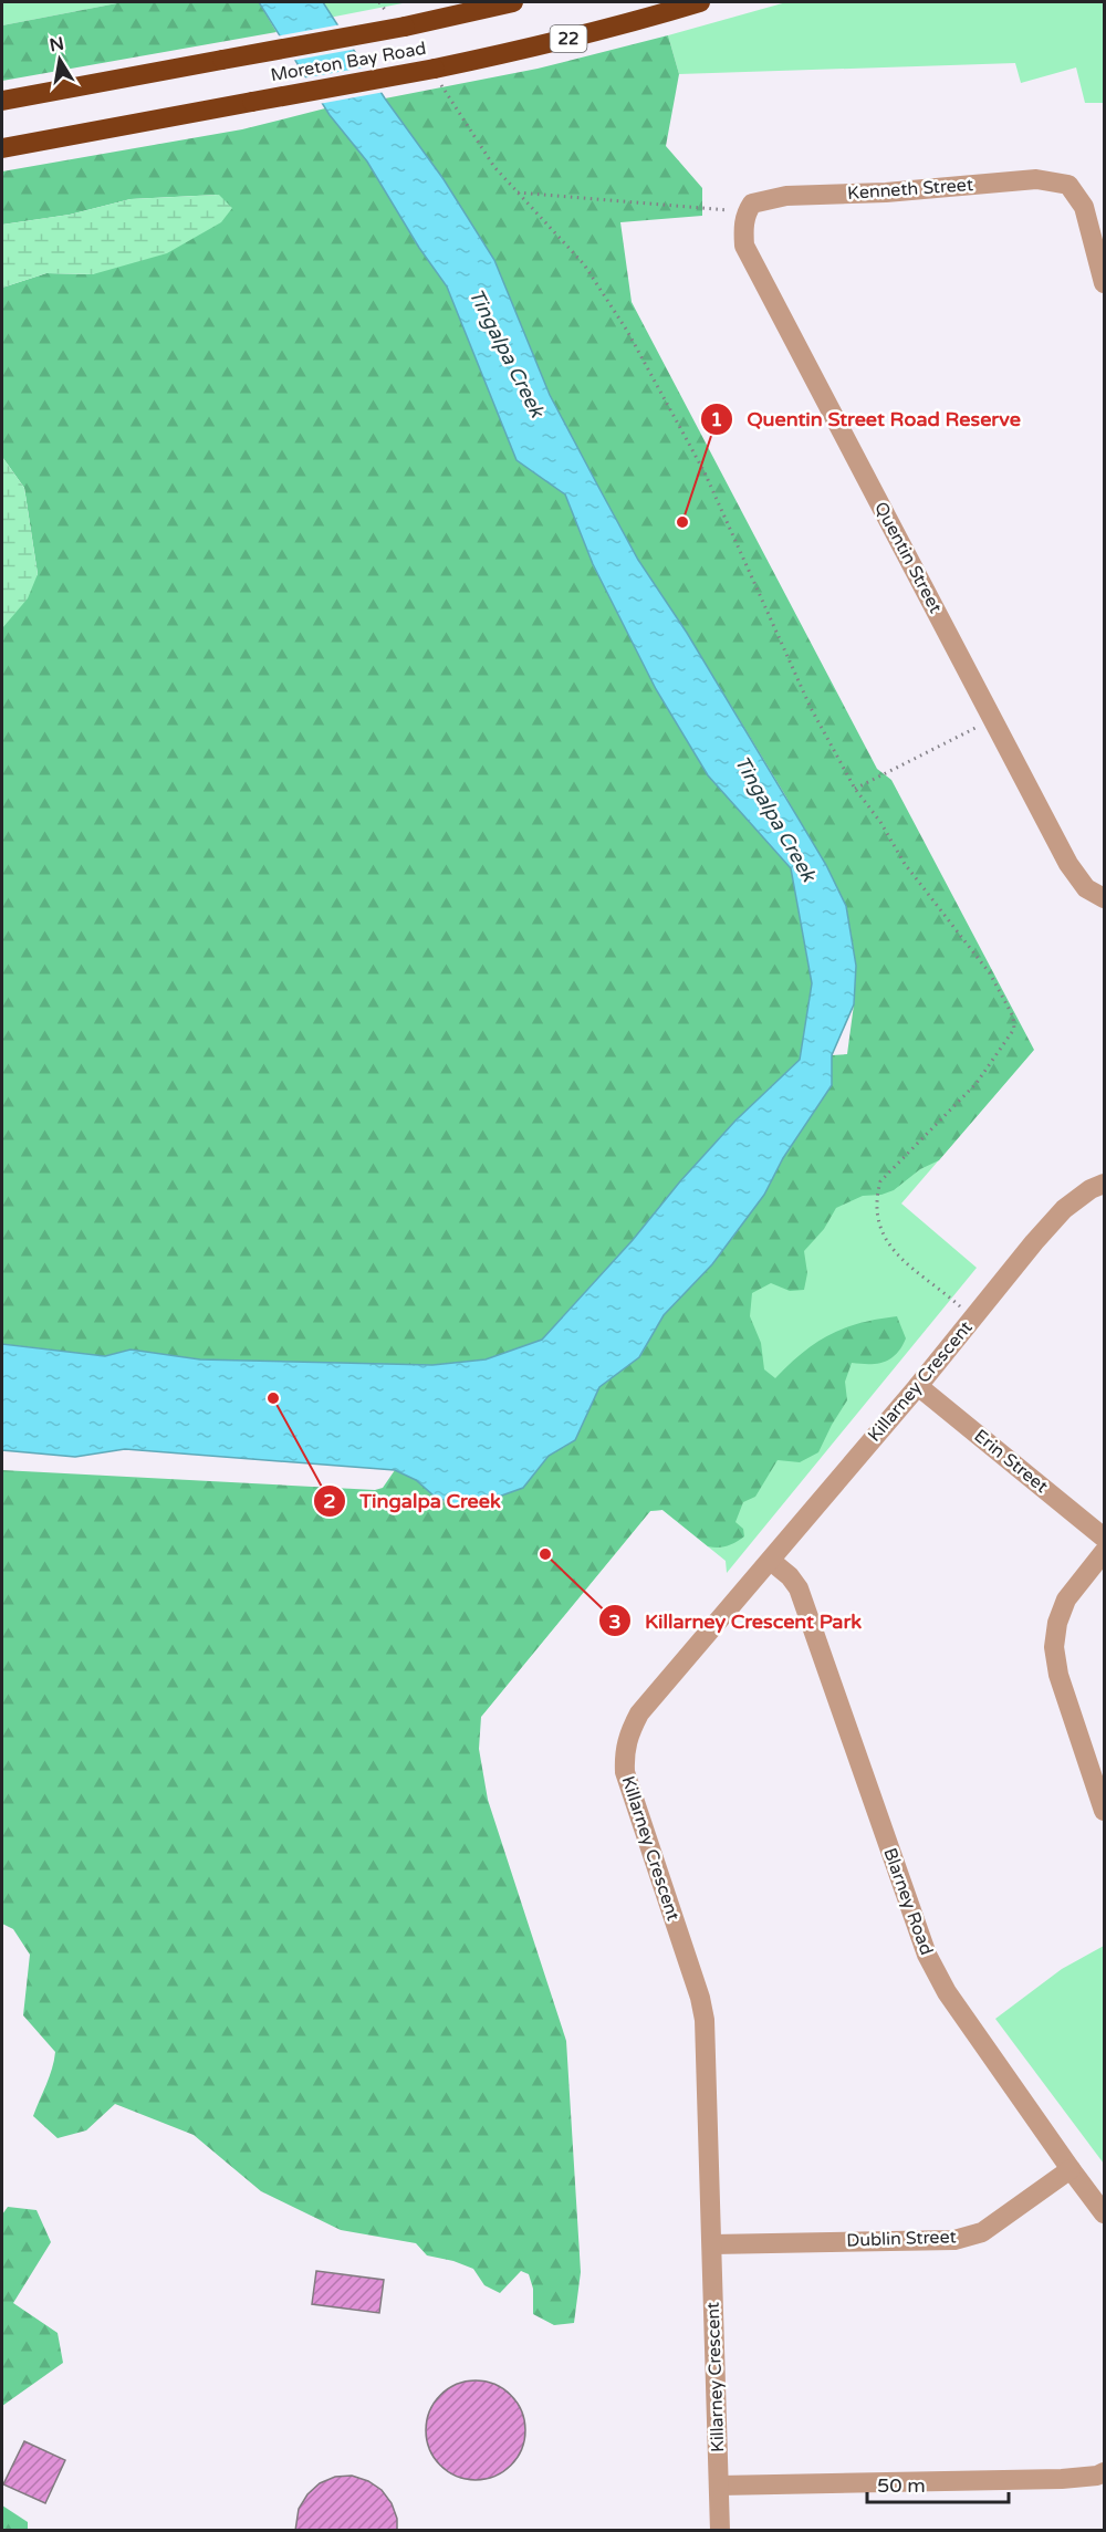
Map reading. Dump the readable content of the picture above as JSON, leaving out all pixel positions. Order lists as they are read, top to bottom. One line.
{"streets":{"highway":["22","Moreton Bay Road"],"street":["Kenneth Street","Quentin Street","Killarney Crescent","Erin Street","Blarney Road","Dublin Street"]},"crossings":[["Kenneth Street","Quentin Street"],["Killarney Crescent","Erin Street"],["Killarney Crescent","Blarney Road"],["Killarney Crescent","Dublin Street"],["Blarney Road","Dublin Street"]],"water":["Tingalpa Creek"],"places":["Quentin Street Road Reserve","Tingalpa Creek","Killarney Crescent Park"],"scale_bar":"50 m","north":"top"}
